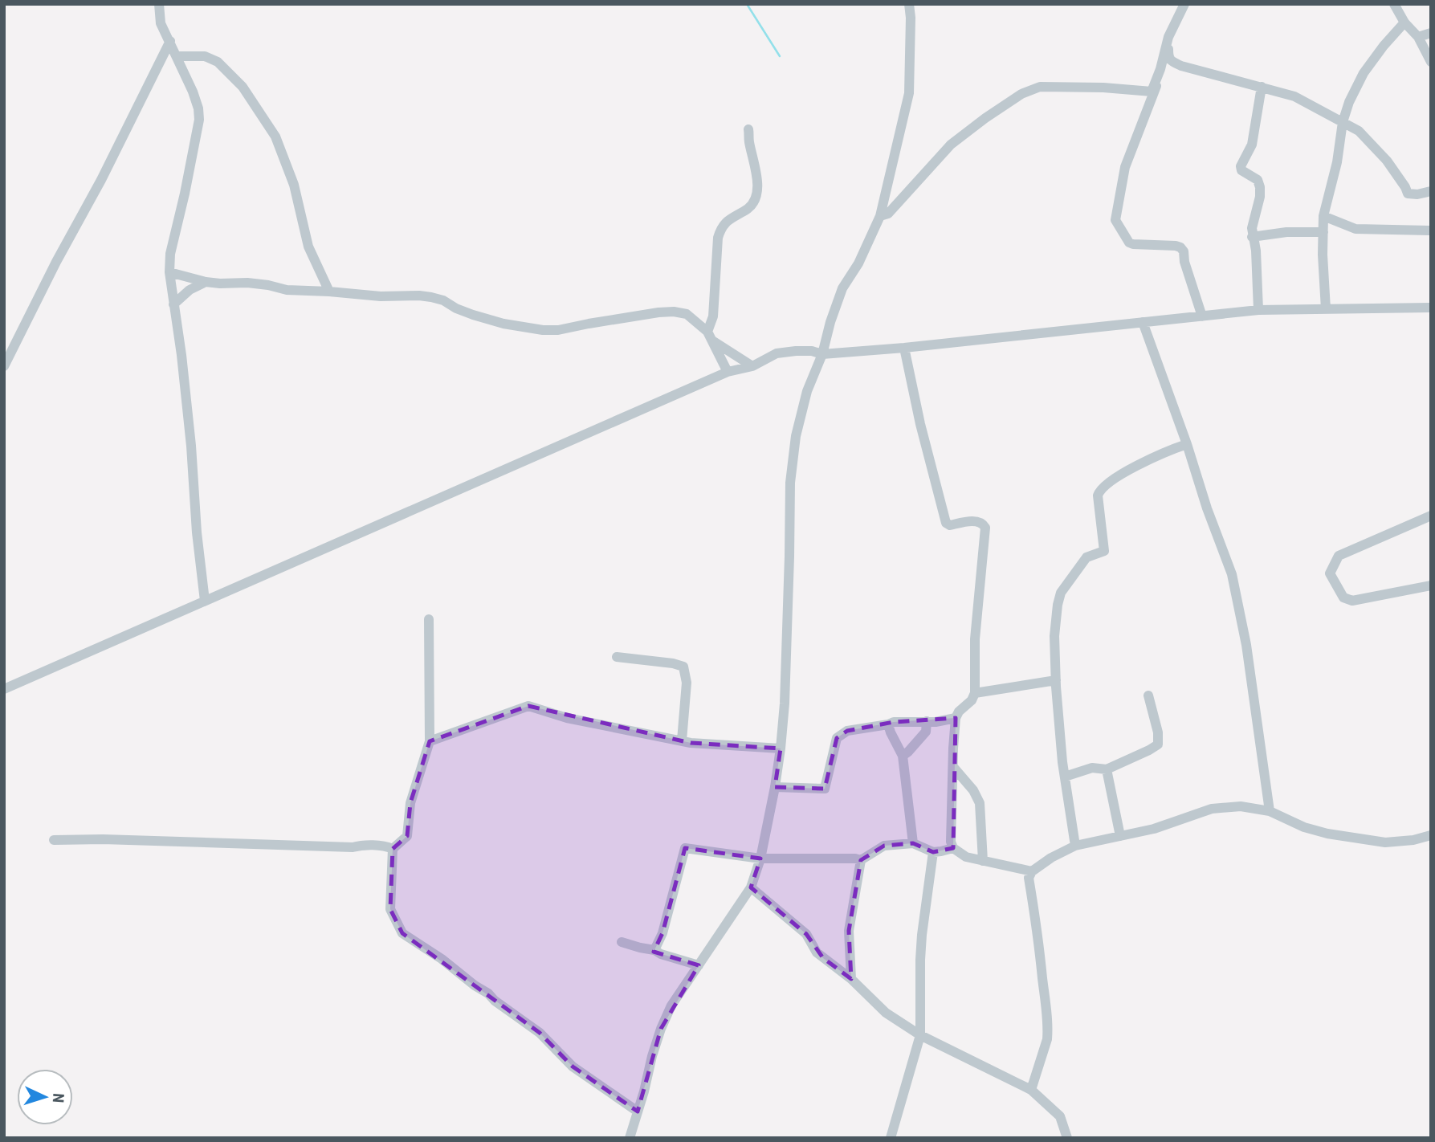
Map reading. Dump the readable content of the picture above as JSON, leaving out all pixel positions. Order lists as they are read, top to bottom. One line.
{"north":"right"}
